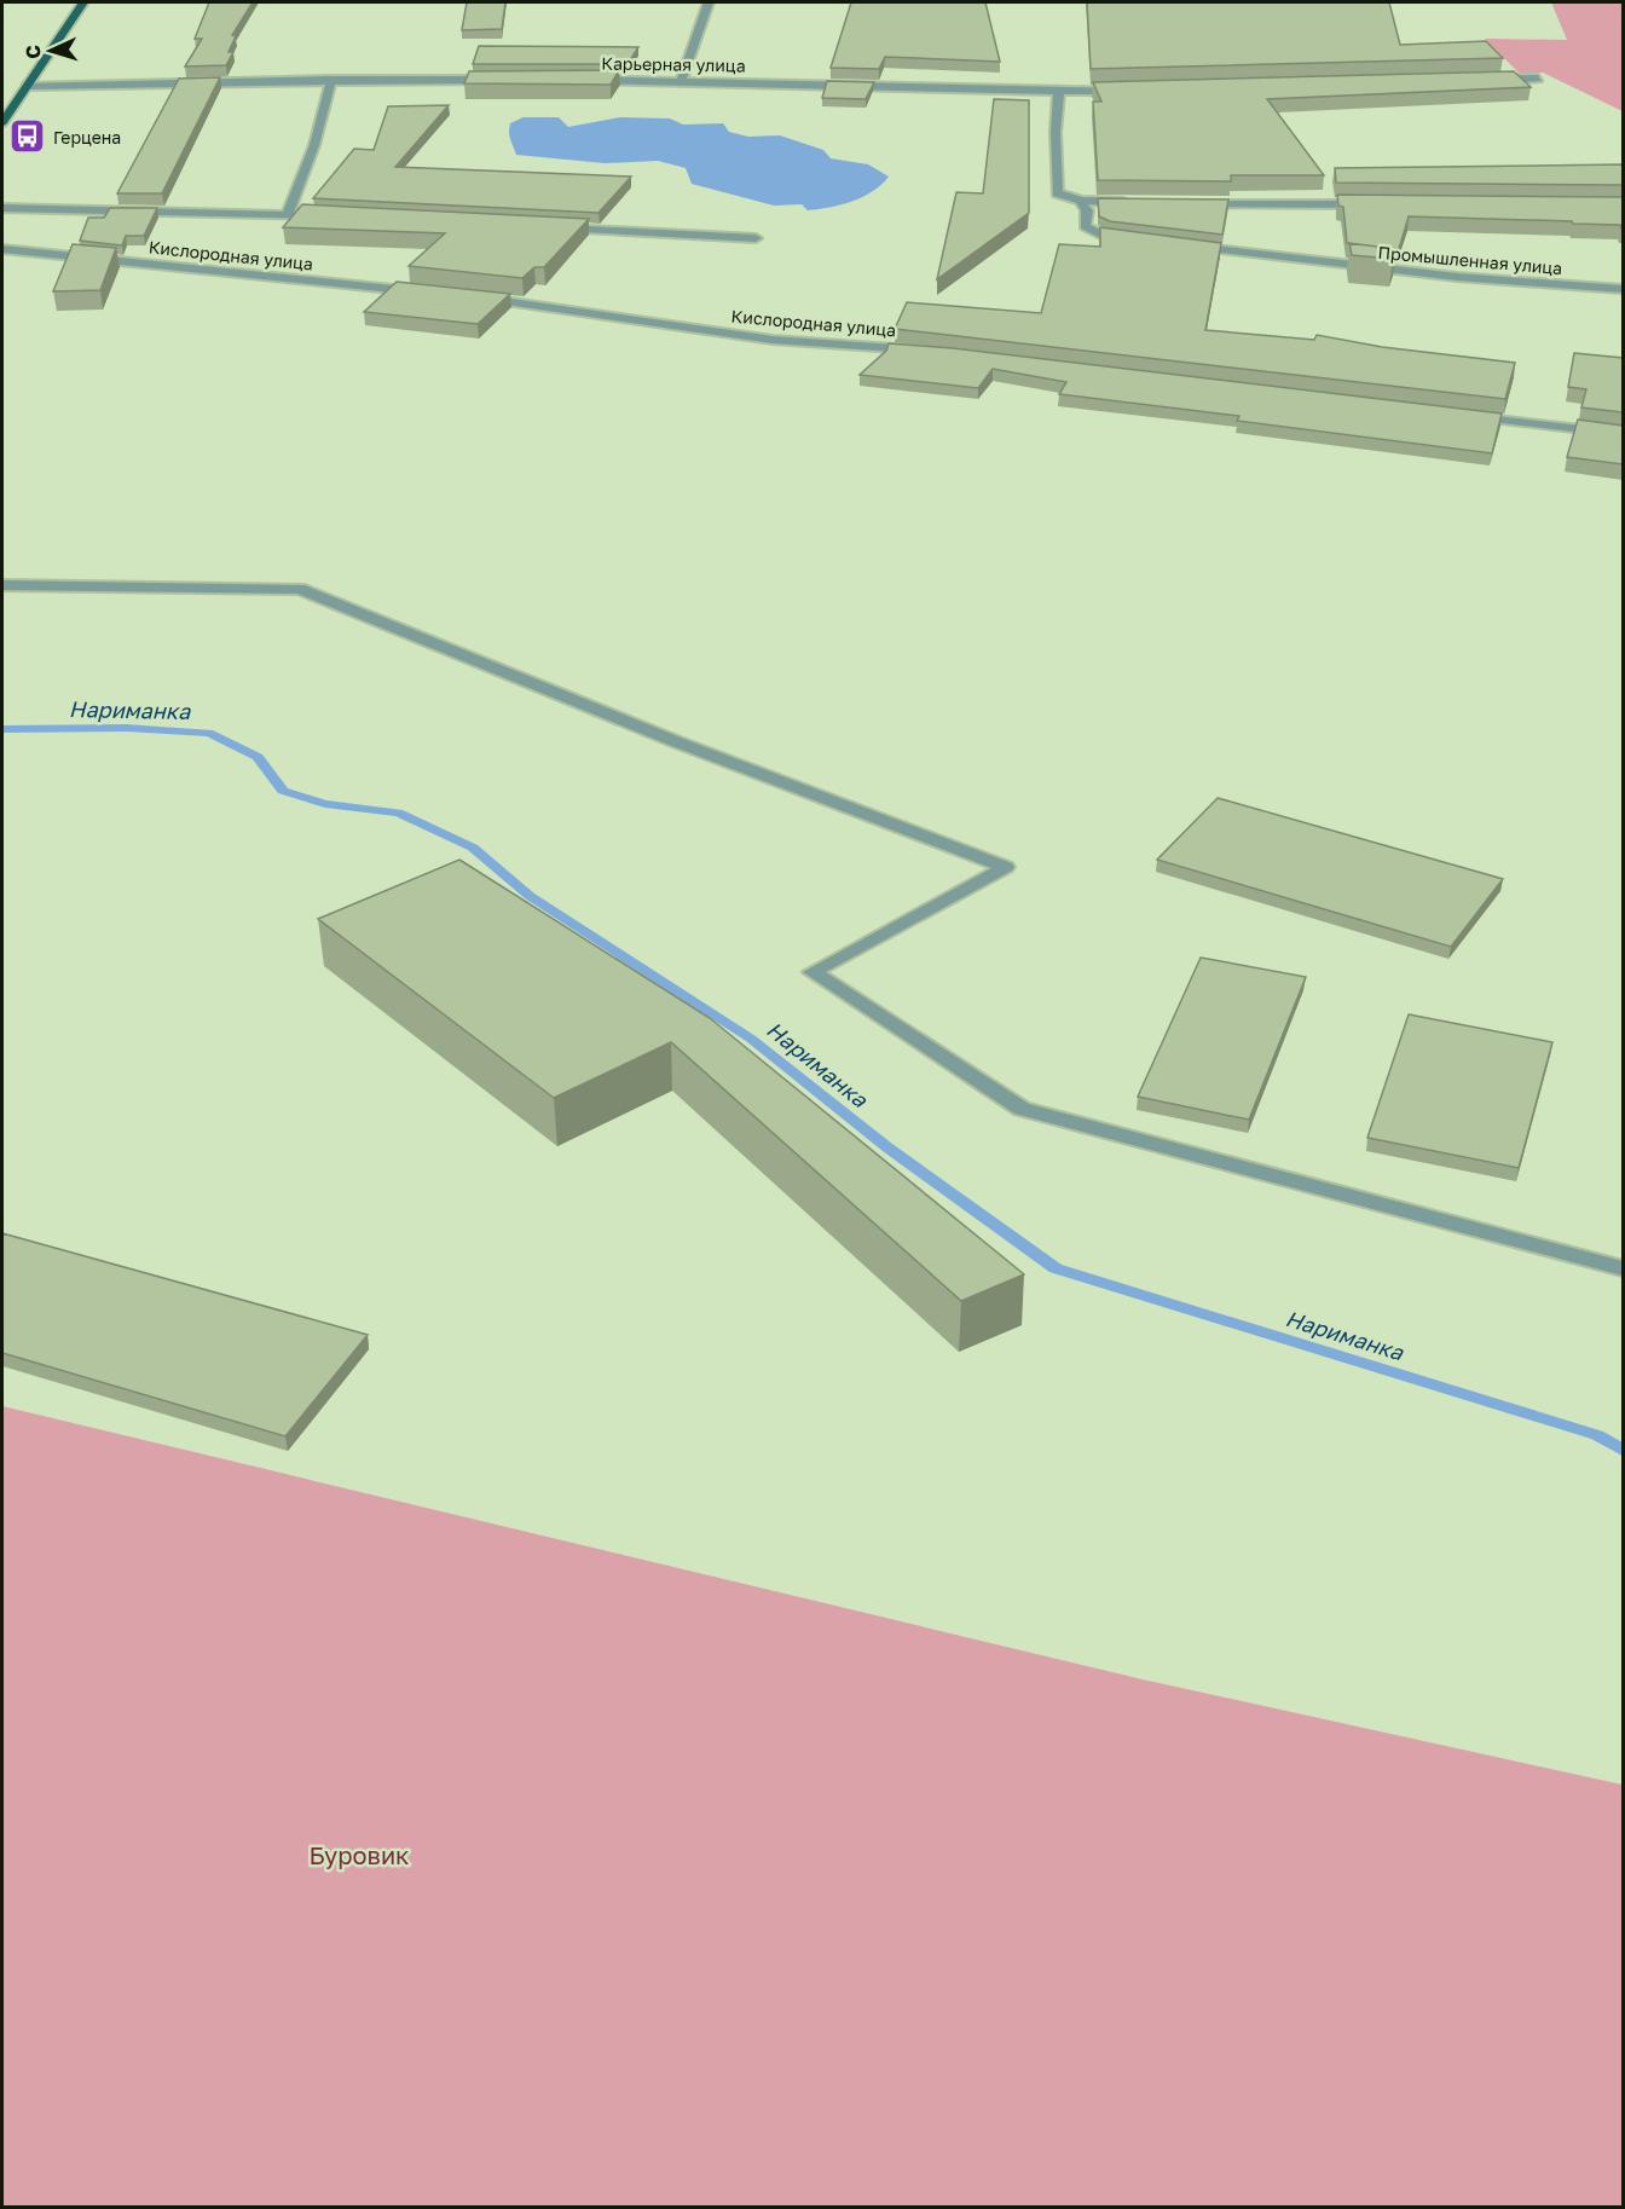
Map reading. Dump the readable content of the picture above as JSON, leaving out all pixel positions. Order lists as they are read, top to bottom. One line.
{"streets":{"street":["Карьерная улица","Кислородная улица","Промышленная улица"]},"water":["Нариманка"],"parks":["Буровик"],"places":{"bus stop":["Герцена"]},"north":"left"}
